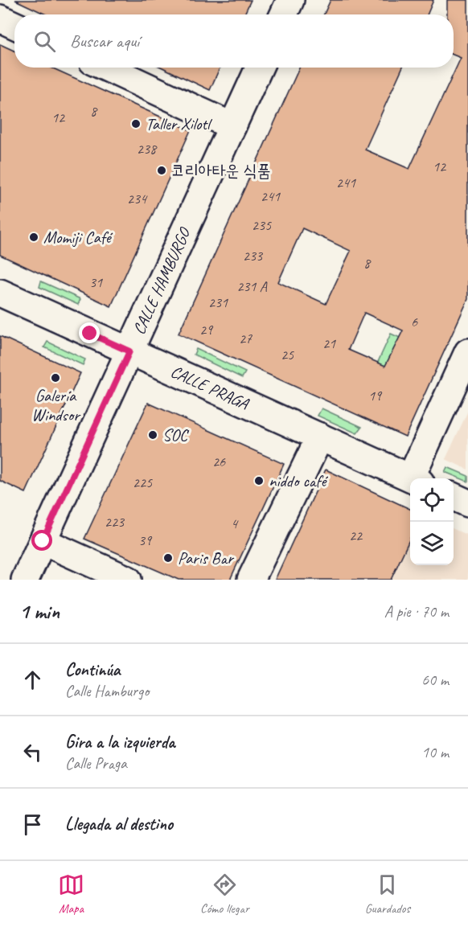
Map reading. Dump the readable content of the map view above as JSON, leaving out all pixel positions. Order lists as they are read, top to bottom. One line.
{"streets":{"street":["CALLE HAMBURGO","CALLE PRAGA"]},"crossings":[["CALLE HAMBURGO","CALLE PRAGA"]],"places":["Taller Xilotl","코리아타운 식품","Momiji Café","Galería Windsor","SOC","niddo café","Paris Bar"],"house_numbers":["8","12","238","12","241","241","234","235","233","8","31","231 A","231","6","29","27","21","25","19","26","225","223","4","22","39"],"page":{"search":"Buscar aquí","heading":["1 min","A pie · 70 m"],"list":[["Continúa","Calle Hamburgo","60 m"],["Gira a la izquierda","Calle Praga","10 m"],"Llegada al destino"],"nav":["Mapa","Cómo llegar","Guardados"]}}
